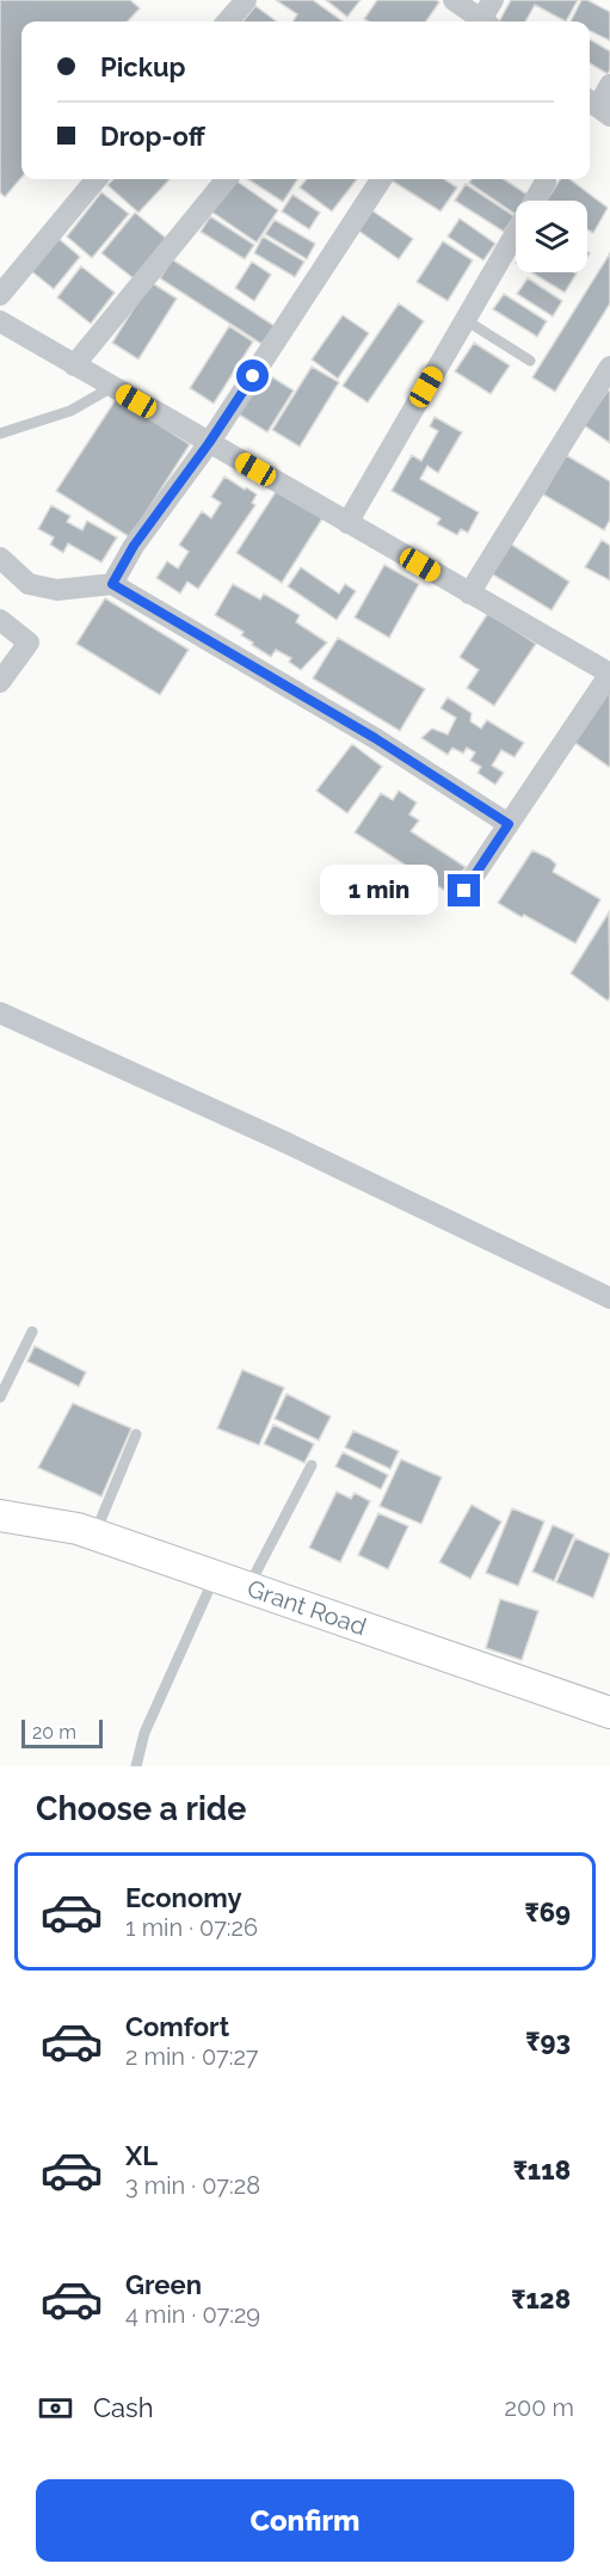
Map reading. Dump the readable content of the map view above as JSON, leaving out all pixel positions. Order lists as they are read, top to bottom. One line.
{"streets":{"main road":["Grant Road"]},"scale_bar":"20 m","page":{"banner":["Pickup","Drop-off"],"bubble":"1 min","scale":"20 m","heading":"Choose a ride","list":[{"name":"Economy","note":"1 min · 07:26","value":"₹69"},{"name":"Comfort","note":"2 min · 07:27","value":"₹93"},{"name":"XL","note":"3 min · 07:28","value":"₹118"},{"name":"Green","note":"4 min · 07:29","value":"₹128"}],"pay":["Cash","200 m"],"buttons":"Confirm"}}
